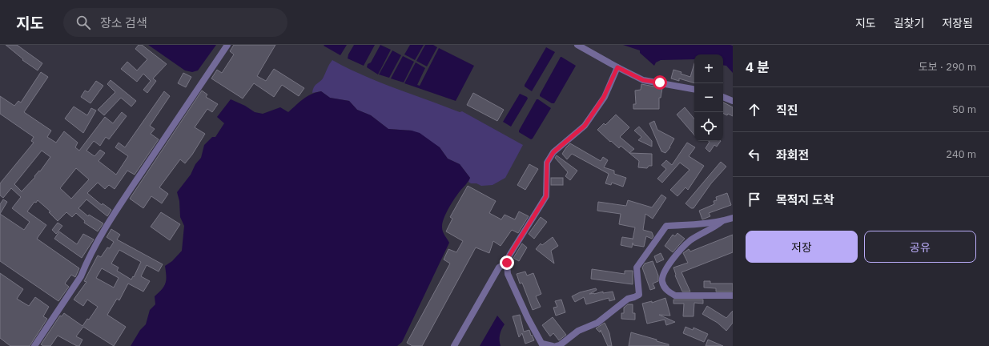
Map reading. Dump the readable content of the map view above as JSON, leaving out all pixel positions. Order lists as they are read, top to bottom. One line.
{"page":{"header":"지도","search":"장소 검색","nav":["지도","길찾기","저장됨"],"heading":["4 분","도보 · 290 m"],"map_buttons":["+","−"],"list":[["직진","50 m"],["좌회전","240 m"],"목적지 도착"],"buttons":["저장","공유"]}}
